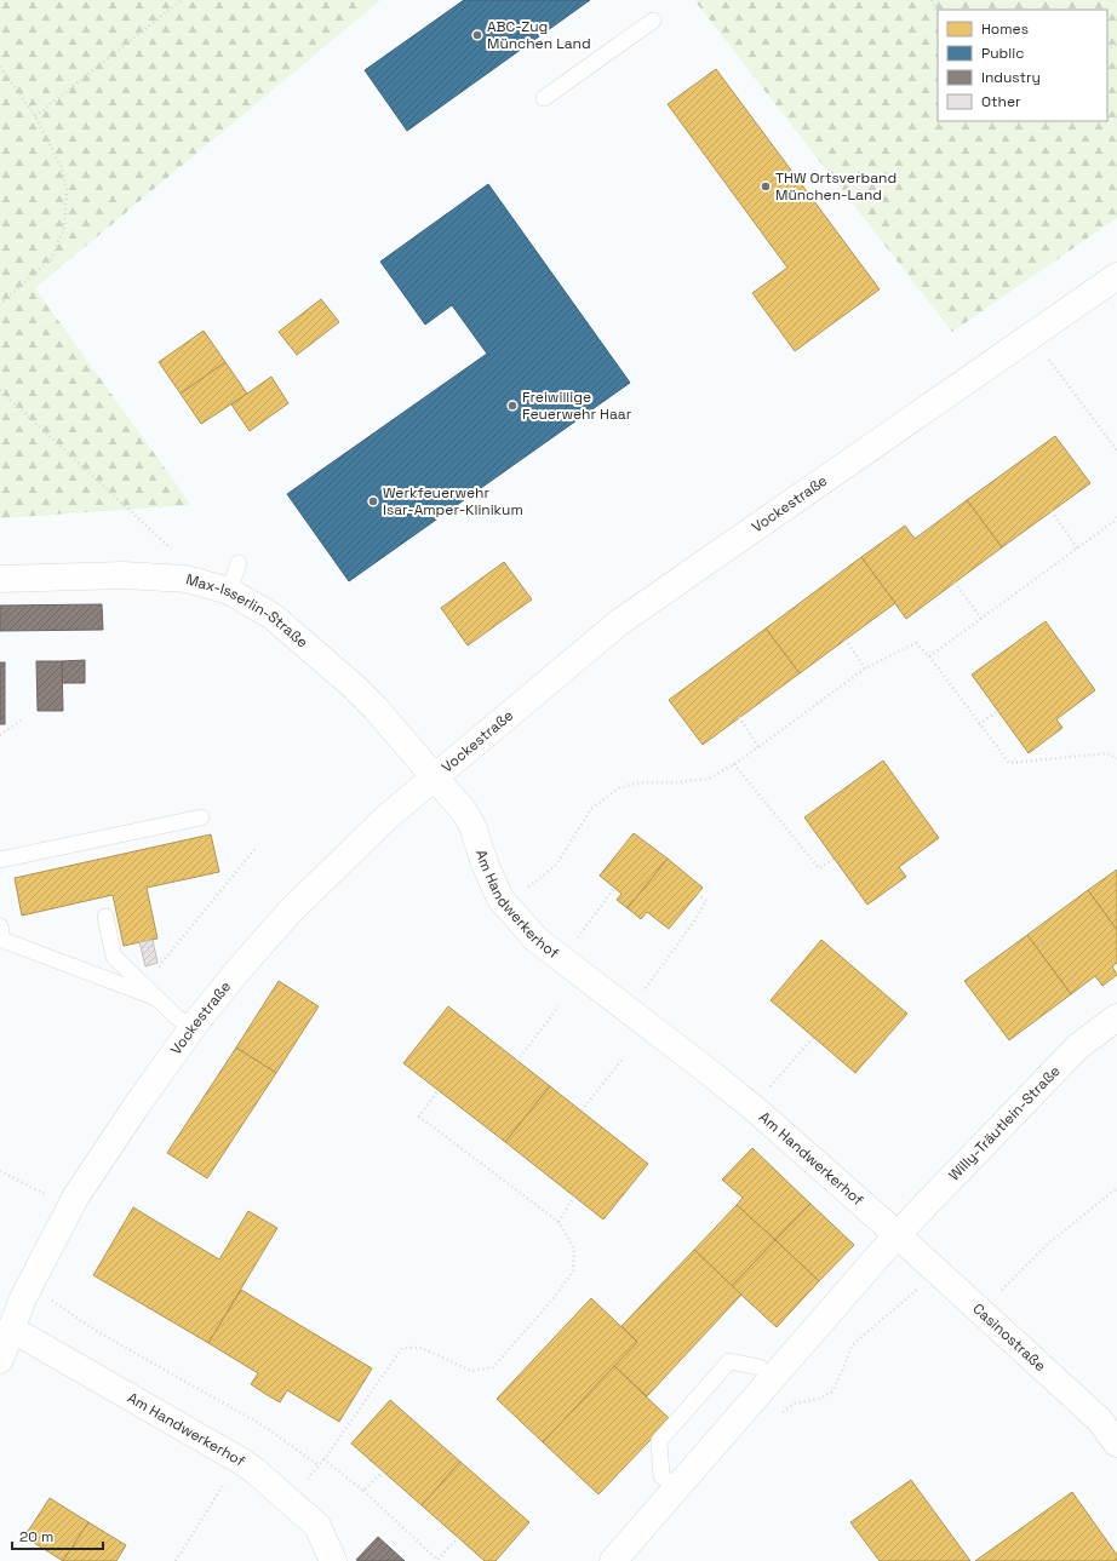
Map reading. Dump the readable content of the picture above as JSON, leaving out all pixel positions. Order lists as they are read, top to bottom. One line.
{"streets":{"street":["Vockestraße","Max-Isserlin-Straße","Am Handwerkerhof","Willy-Träutlein-Straße","Casinostraße"]},"crossings":[["Vockestraße","Max-Isserlin-Straße"],["Vockestraße","Am Handwerkerhof"],["Max-Isserlin-Straße","Am Handwerkerhof"],["Am Handwerkerhof","Willy-Träutlein-Straße"],["Am Handwerkerhof","Casinostraße"],["Willy-Träutlein-Straße","Casinostraße"]],"places":["ABC-Zug München Land","THW Ortsverband München-Land","Freiwillige Feuerwehr Haar","Werkfeuerwehr Isar-Amper-Klinikum"],"legend":["Homes","Public","Industry","Other"],"scale_bar":"20 m"}
